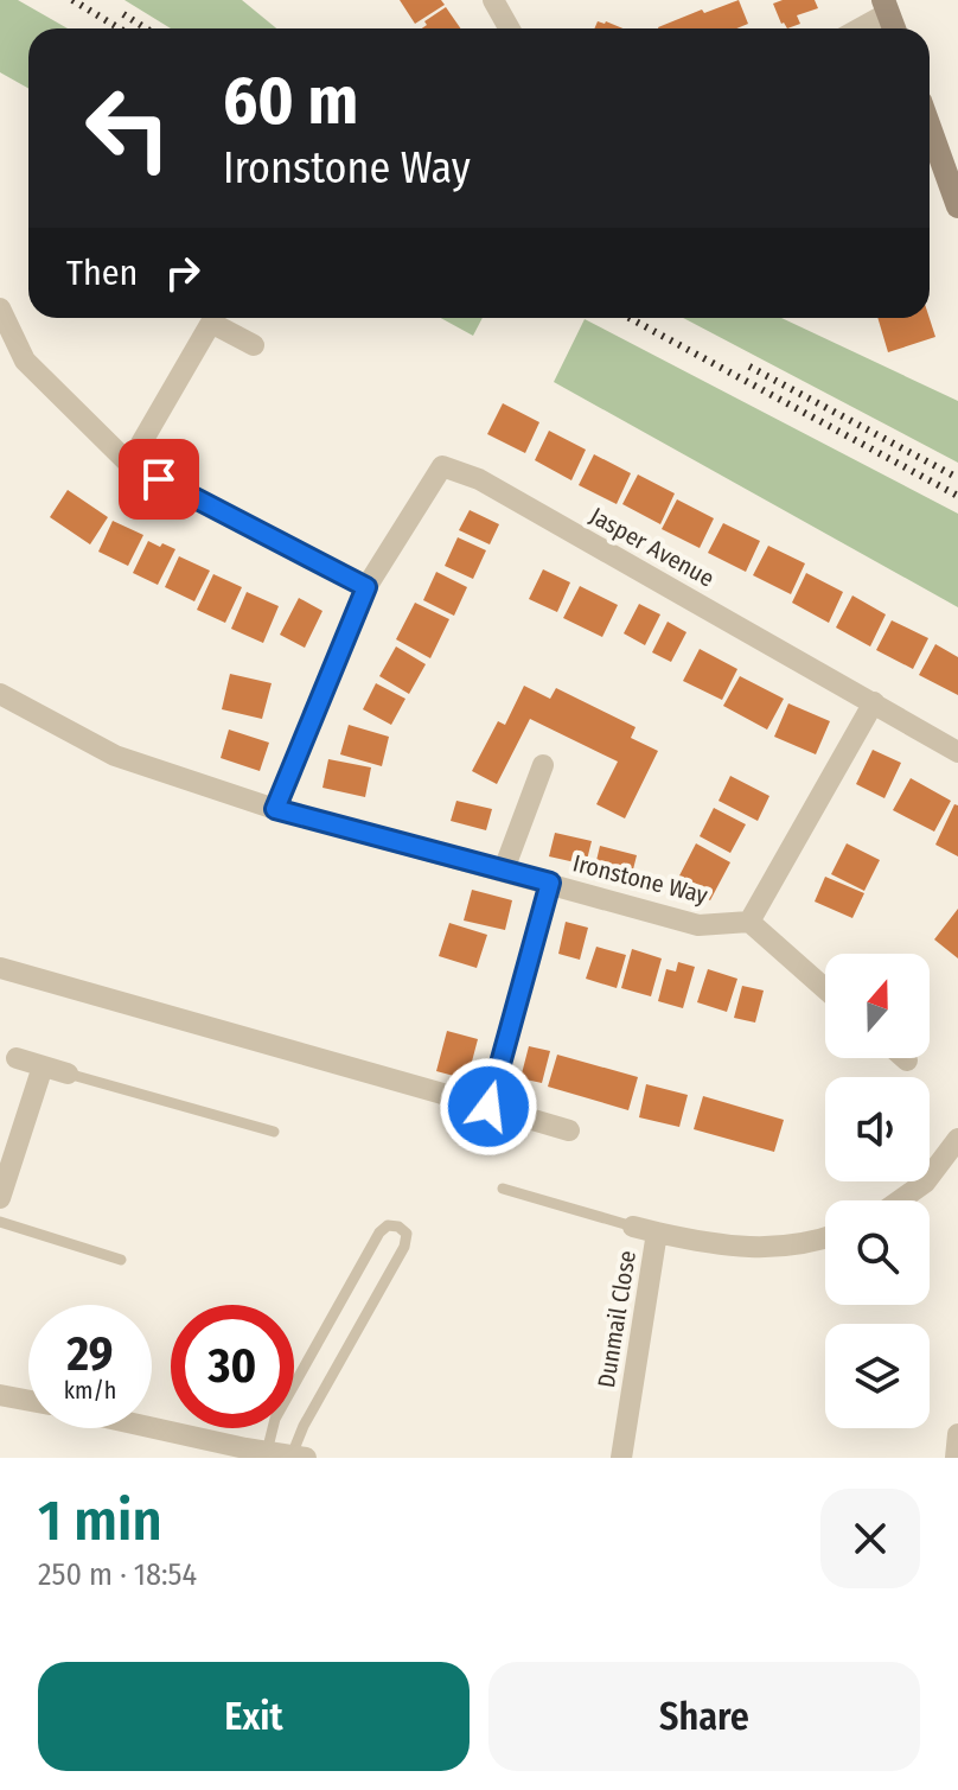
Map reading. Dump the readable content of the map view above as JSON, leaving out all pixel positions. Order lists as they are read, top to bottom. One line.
{"streets":{"street":["Jasper Avenue","Ironstone Way","Dunmail Close"]},"north":"top","page":{"turn":["60 m","Ironstone Way"],"then":"Then","speed":"29 km/h","limit":"30","heading":["1 min","250 m · 18:54"],"buttons":["Exit","Share"]}}
